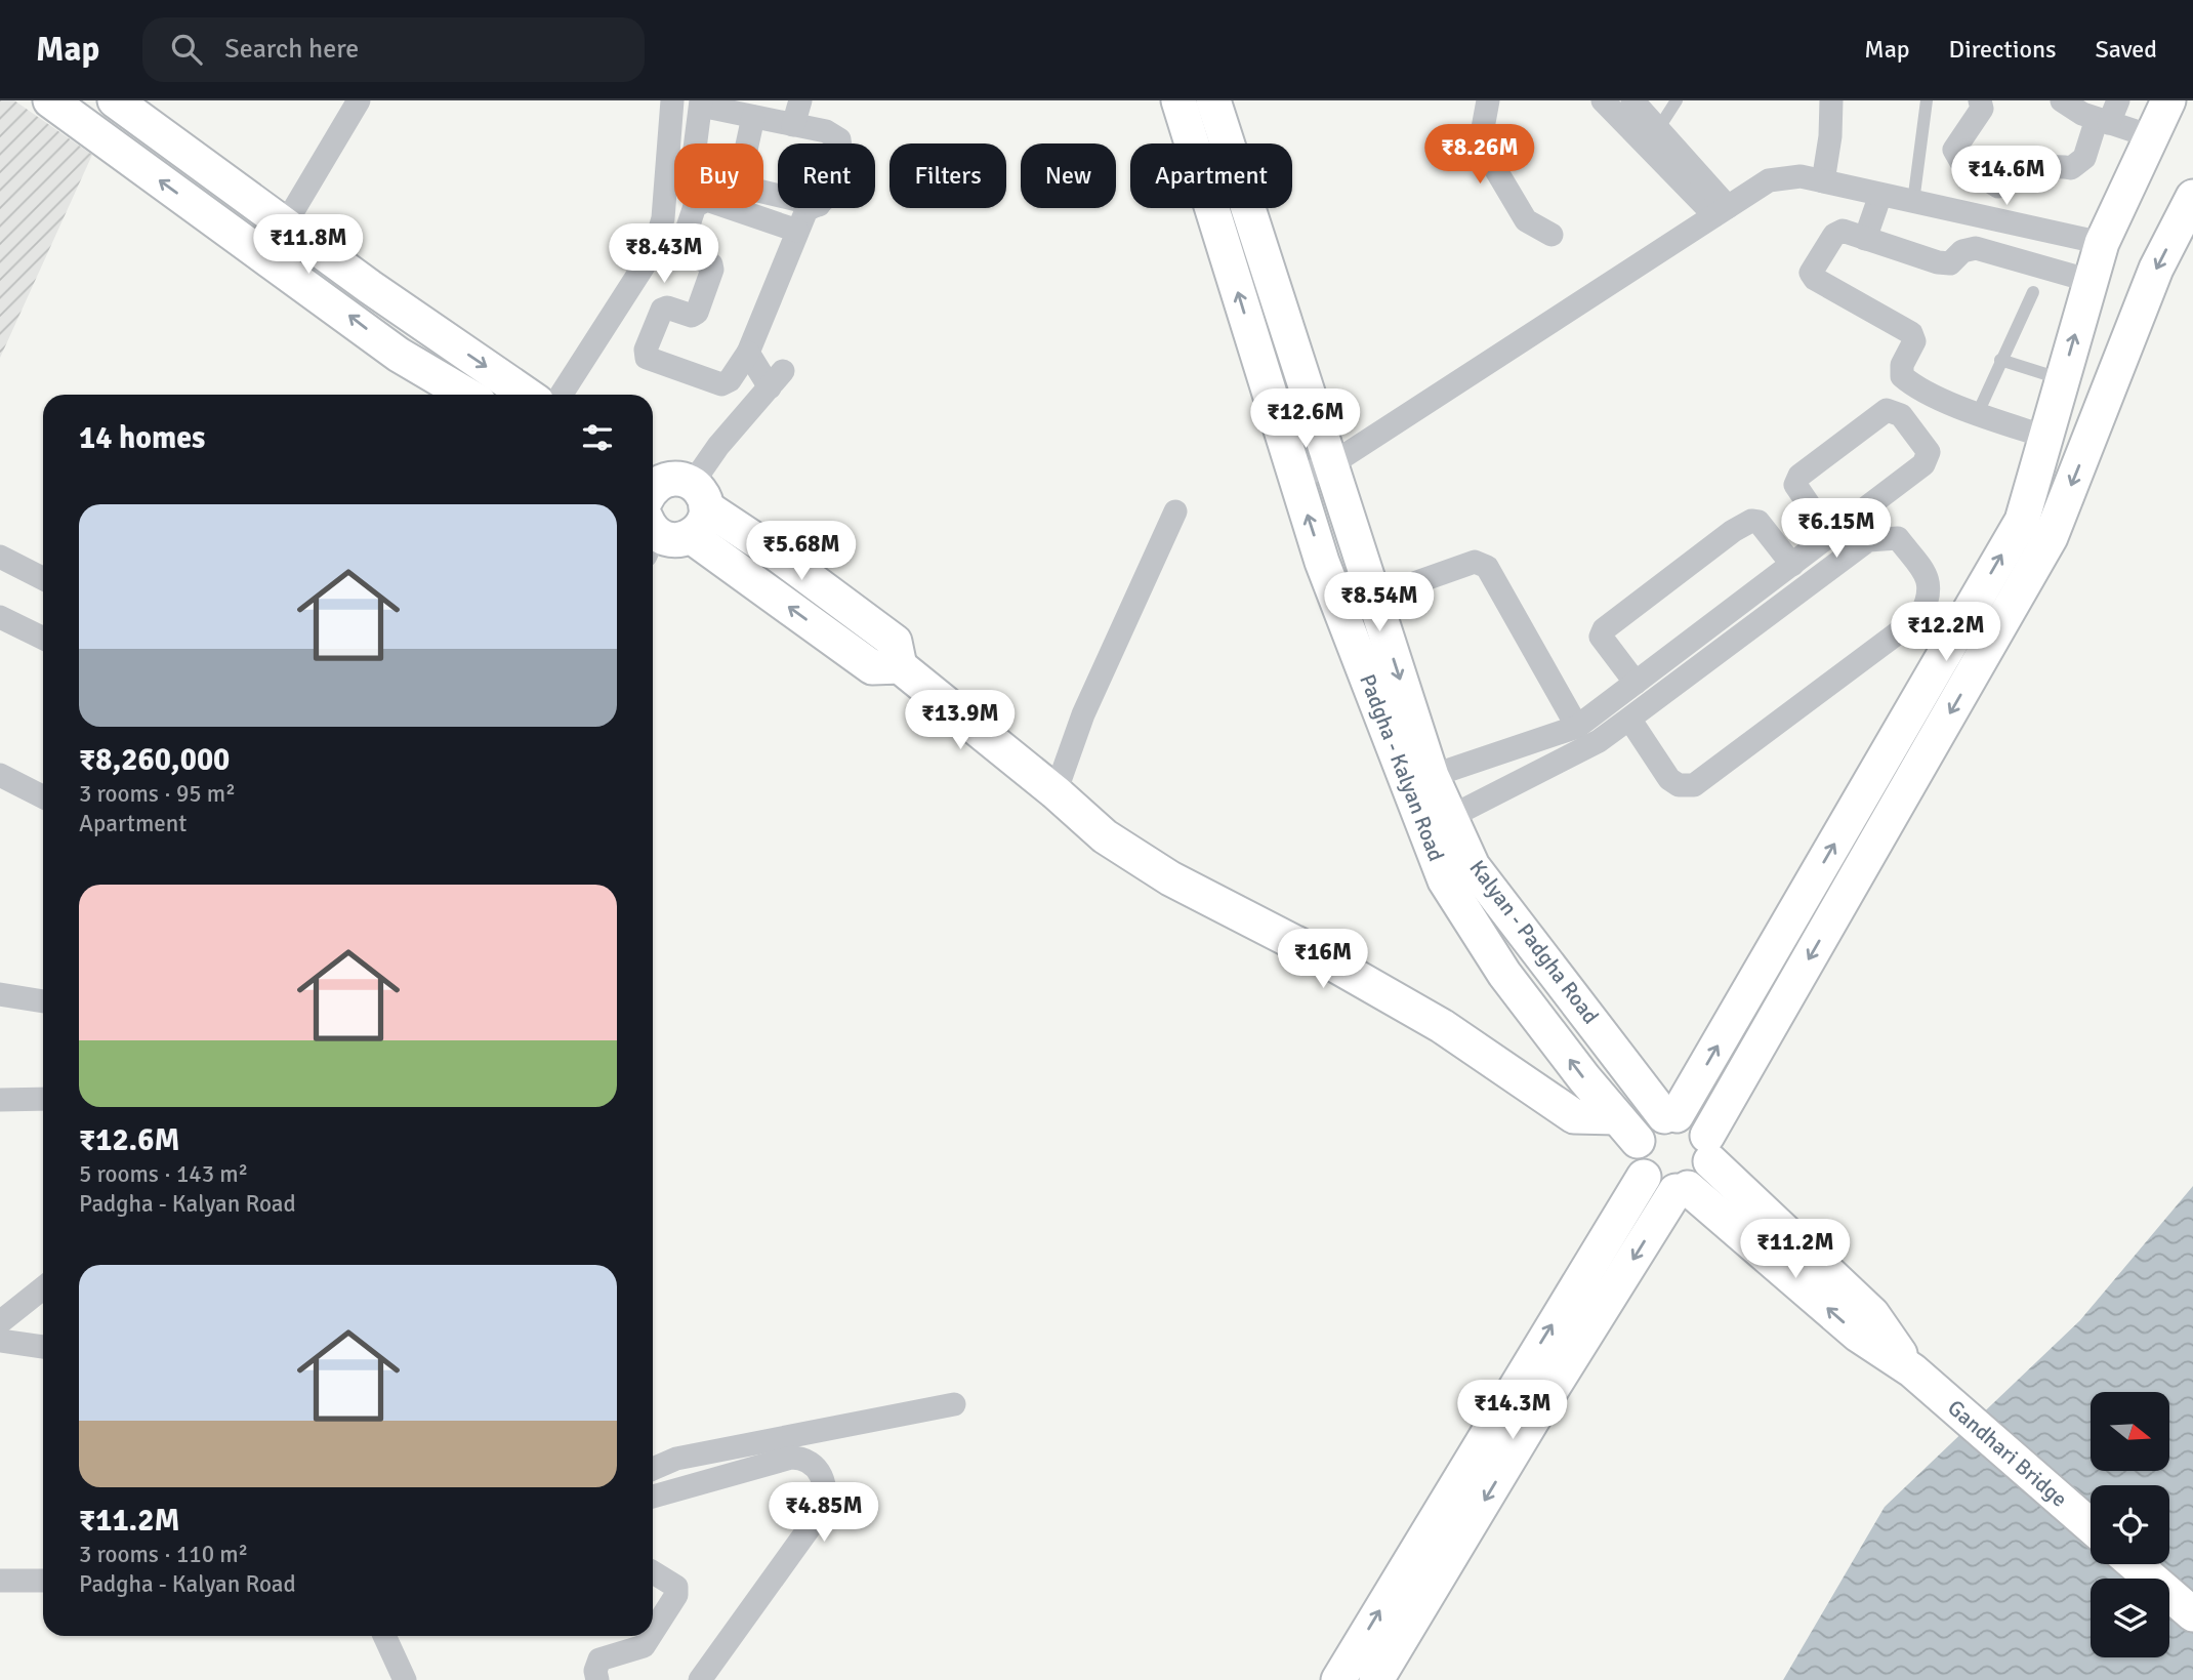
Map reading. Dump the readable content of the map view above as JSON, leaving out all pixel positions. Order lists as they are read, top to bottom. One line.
{"streets":{"street":["Padgha - Kalyan Road","Kalyan - Padgha Road","Gandhari Bridge"]},"crossings":[["Padgha - Kalyan Road","Kalyan - Padgha Road"]],"one_way":["Padgha - Kalyan Road"],"north":"right","page":{"header":"Map","search":"Search here","nav":["Map","Directions","Saved"],"price":["₹8.26M","₹14.6M","₹11.8M","₹8.43M","₹12.6M","₹6.15M","₹5.68M","₹8.54M","₹12.2M","₹13.9M","₹16M","₹11.2M","₹14.3M","₹4.85M"],"chip":["Buy","Rent","Filters","New","Apartment"],"heading":"14 homes","list":[{"name":"₹8,260,000","note":"3 rooms · 95 m² · Apartment"},{"name":"₹12.6M","note":"5 rooms · 143 m² · Padgha - Kalyan Road"},{"name":"₹11.2M","note":"3 rooms · 110 m² · Padgha - Kalyan Road"}]}}
